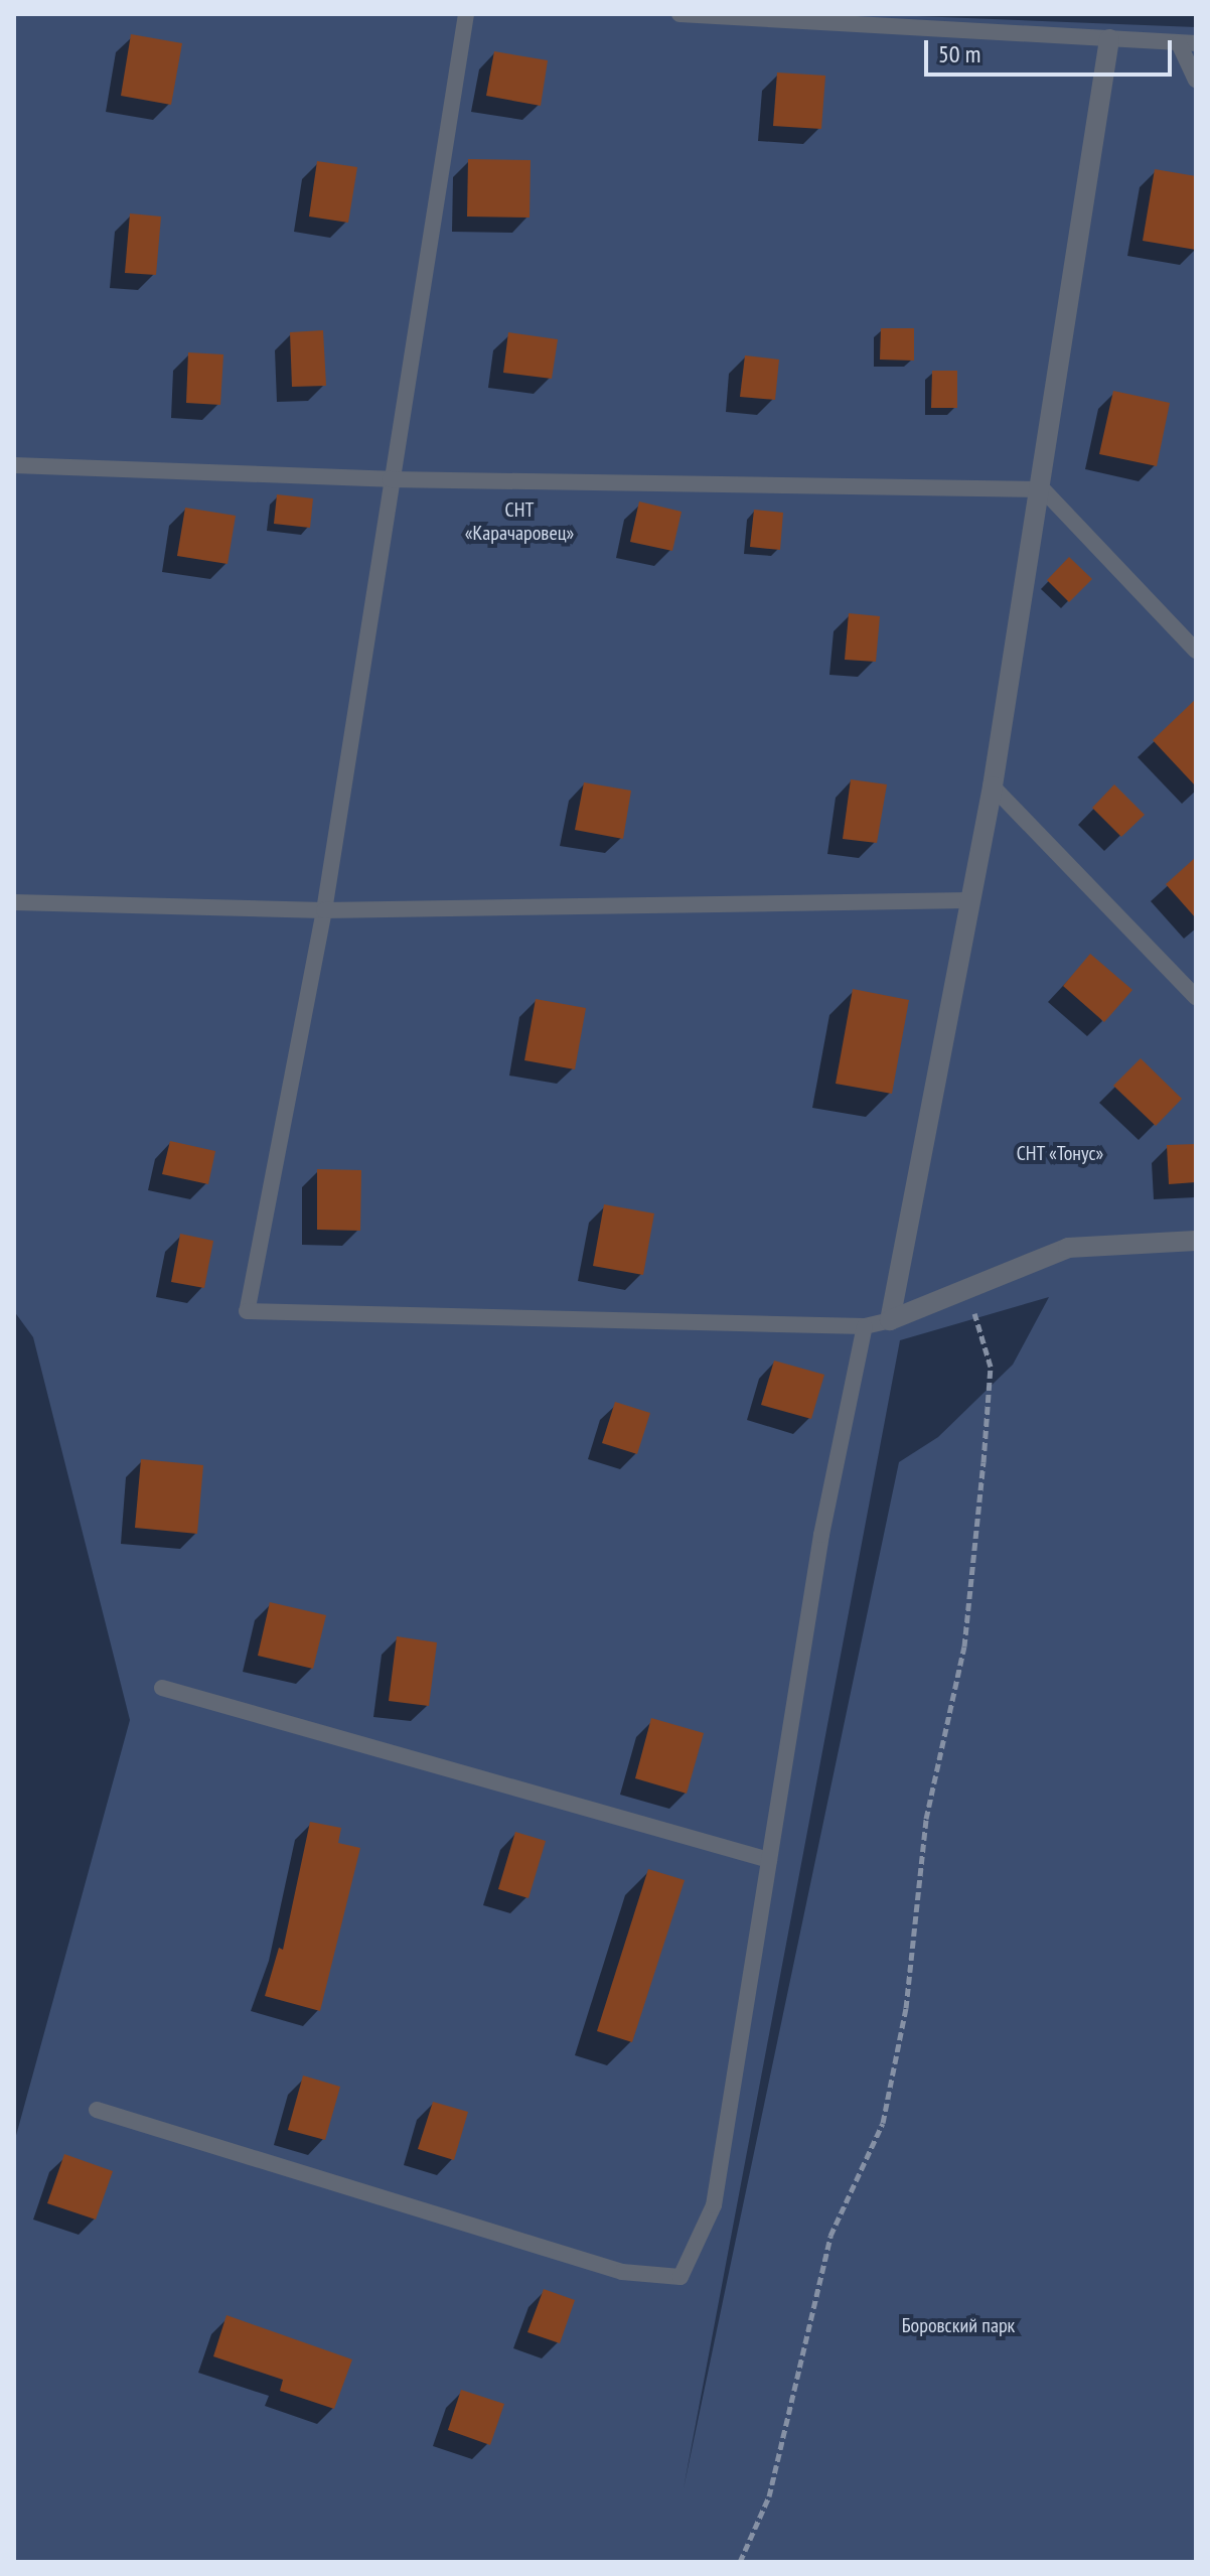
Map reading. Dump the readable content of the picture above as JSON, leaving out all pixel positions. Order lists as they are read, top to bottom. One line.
{"parks":["СНТ «Карачаровец»","СНТ «Тонус»","Боровский парк"],"scale_bar":"50 m"}
